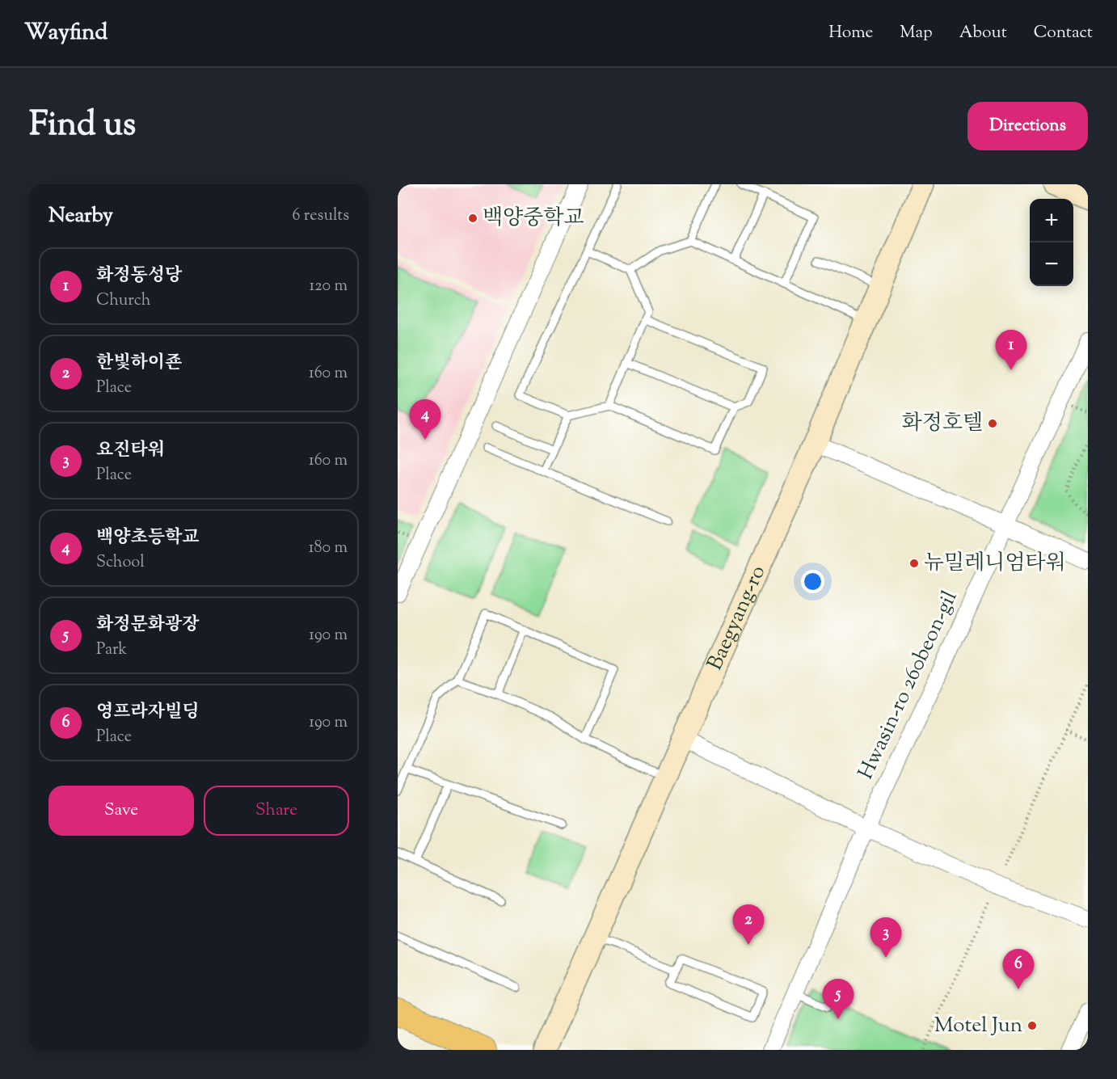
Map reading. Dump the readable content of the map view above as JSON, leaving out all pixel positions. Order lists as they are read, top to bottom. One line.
{"streets":{"street":["Baegyang-ro","Hwasin-ro 260beon-gil"]},"places":["백양중학교","화정호텔","뉴밀레니엄타워","Motel Jun"],"page":{"header":"Wayfind","nav":["Home","Map","About","Contact"],"title":"Find us","buttons":["Directions",["Save","Share"]],"heading":["Nearby","6 results"],"map_buttons":["+","−"],"list":[{"mark":"1","name":"화정동성당","note":"Church","value":"120 m"},{"mark":"2","name":"한빛하이죤","note":"Place","value":"160 m"},{"mark":"3","name":"요진타워","note":"Place","value":"160 m"},{"mark":"4","name":"백양초등학교","note":"School","value":"180 m"},{"mark":"5","name":"화정문화광장","note":"Park","value":"190 m"},{"mark":"6","name":"영프라자빌딩","note":"Place","value":"190 m"}],"pins":["1","4","2","3","6","5"]}}
